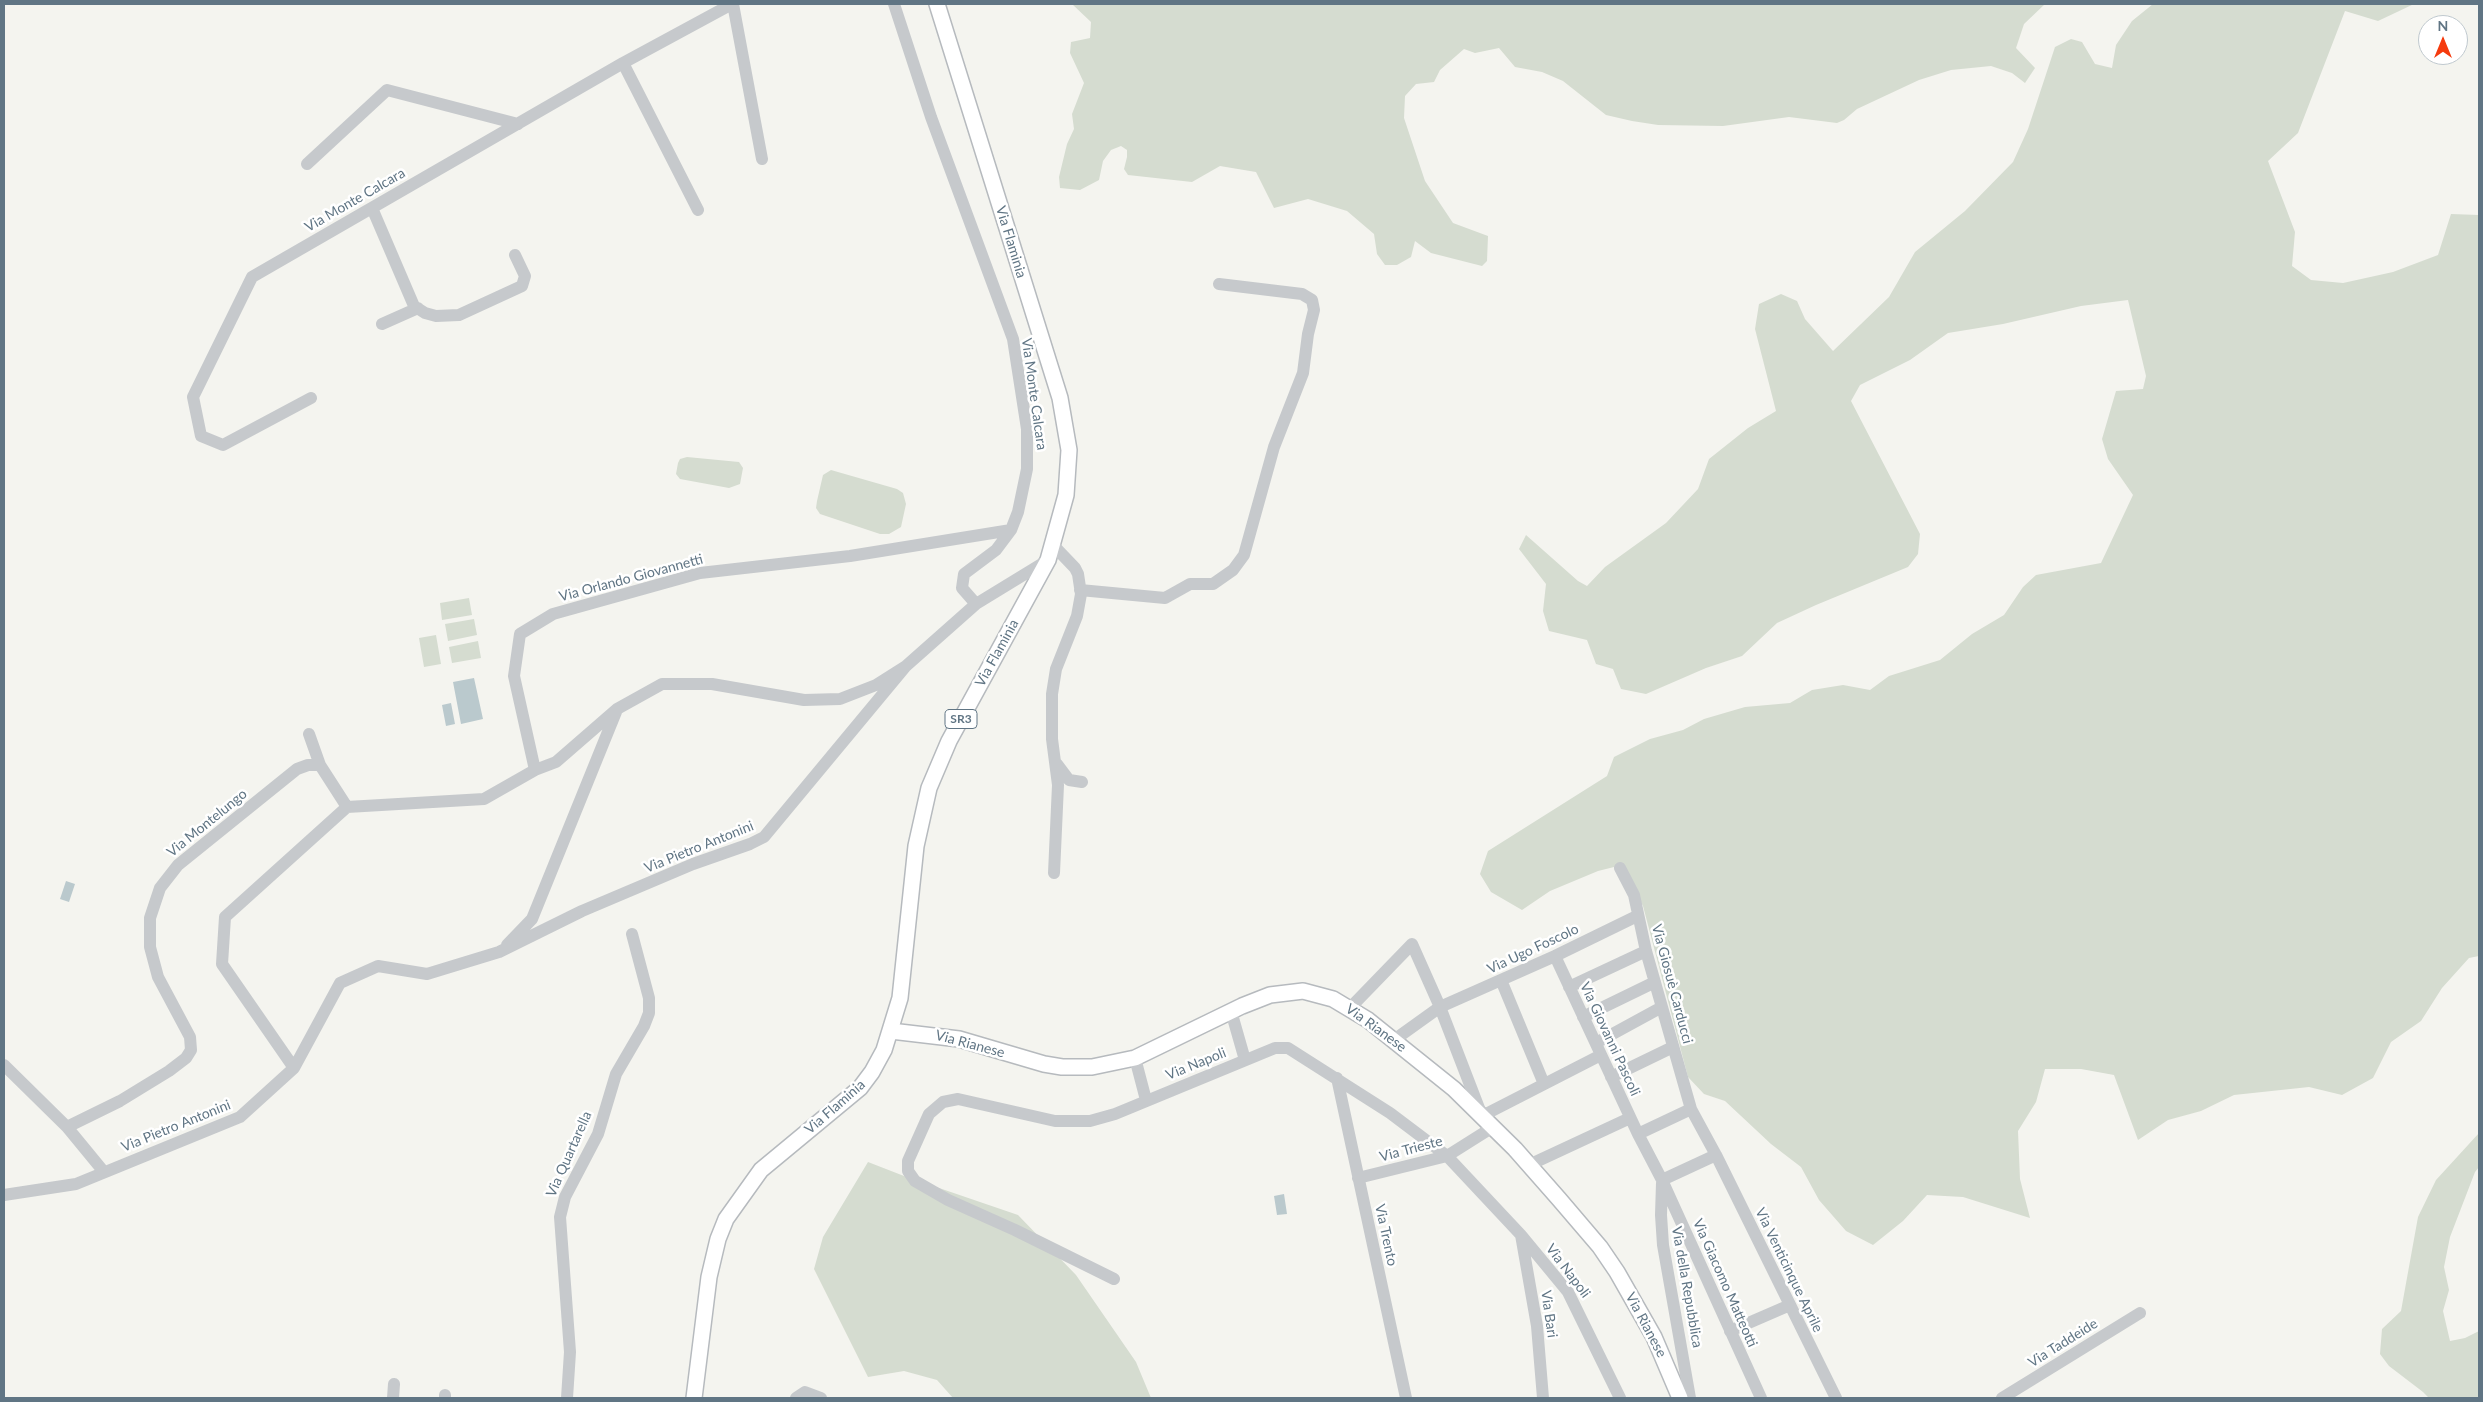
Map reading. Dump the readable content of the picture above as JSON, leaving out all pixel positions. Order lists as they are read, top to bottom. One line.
{"streets":{"main road":["Via Flaminia","SR3","Via Rianese"],"street":["Via Monte Calcara","Via Orlando Giovannetti","Via Montelungo","Via Pietro Antonini","Via Ugo Foscolo","Via Giosuè Carducci","Via Giovanni Pascoli","Via Napoli","Via Trieste","Via Quartarella","Via Trento","Via Venticinque Aprile","Via Giacomo Matteotti","Via della Repubblica","Via Bari","Via Taddeide"]},"crossings":[["Via Monte Calcara","Via Orlando Giovannetti"],["Via Monte Calcara","Via Pietro Antonini"],["Via Flaminia","Via Rianese"],["Via Orlando Giovannetti","Via Pietro Antonini"],["Via Ugo Foscolo","Via Giosuè Carducci"],["Via Ugo Foscolo","Via Rianese"],["Via Ugo Foscolo","Via Giovanni Pascoli"],["Via Giosuè Carducci","Via Venticinque Aprile"],["Via Rianese","Via Trieste"],["Via Giovanni Pascoli","Via Giacomo Matteotti"],["Via Giovanni Pascoli","Via della Repubblica"],["Via Napoli","Via Trieste"],["Via Napoli","Via Trento"],["Via Napoli","Via Bari"],["Via Trieste","Via Trento"],["Via Giacomo Matteotti","Via della Repubblica"]],"north":"top"}
